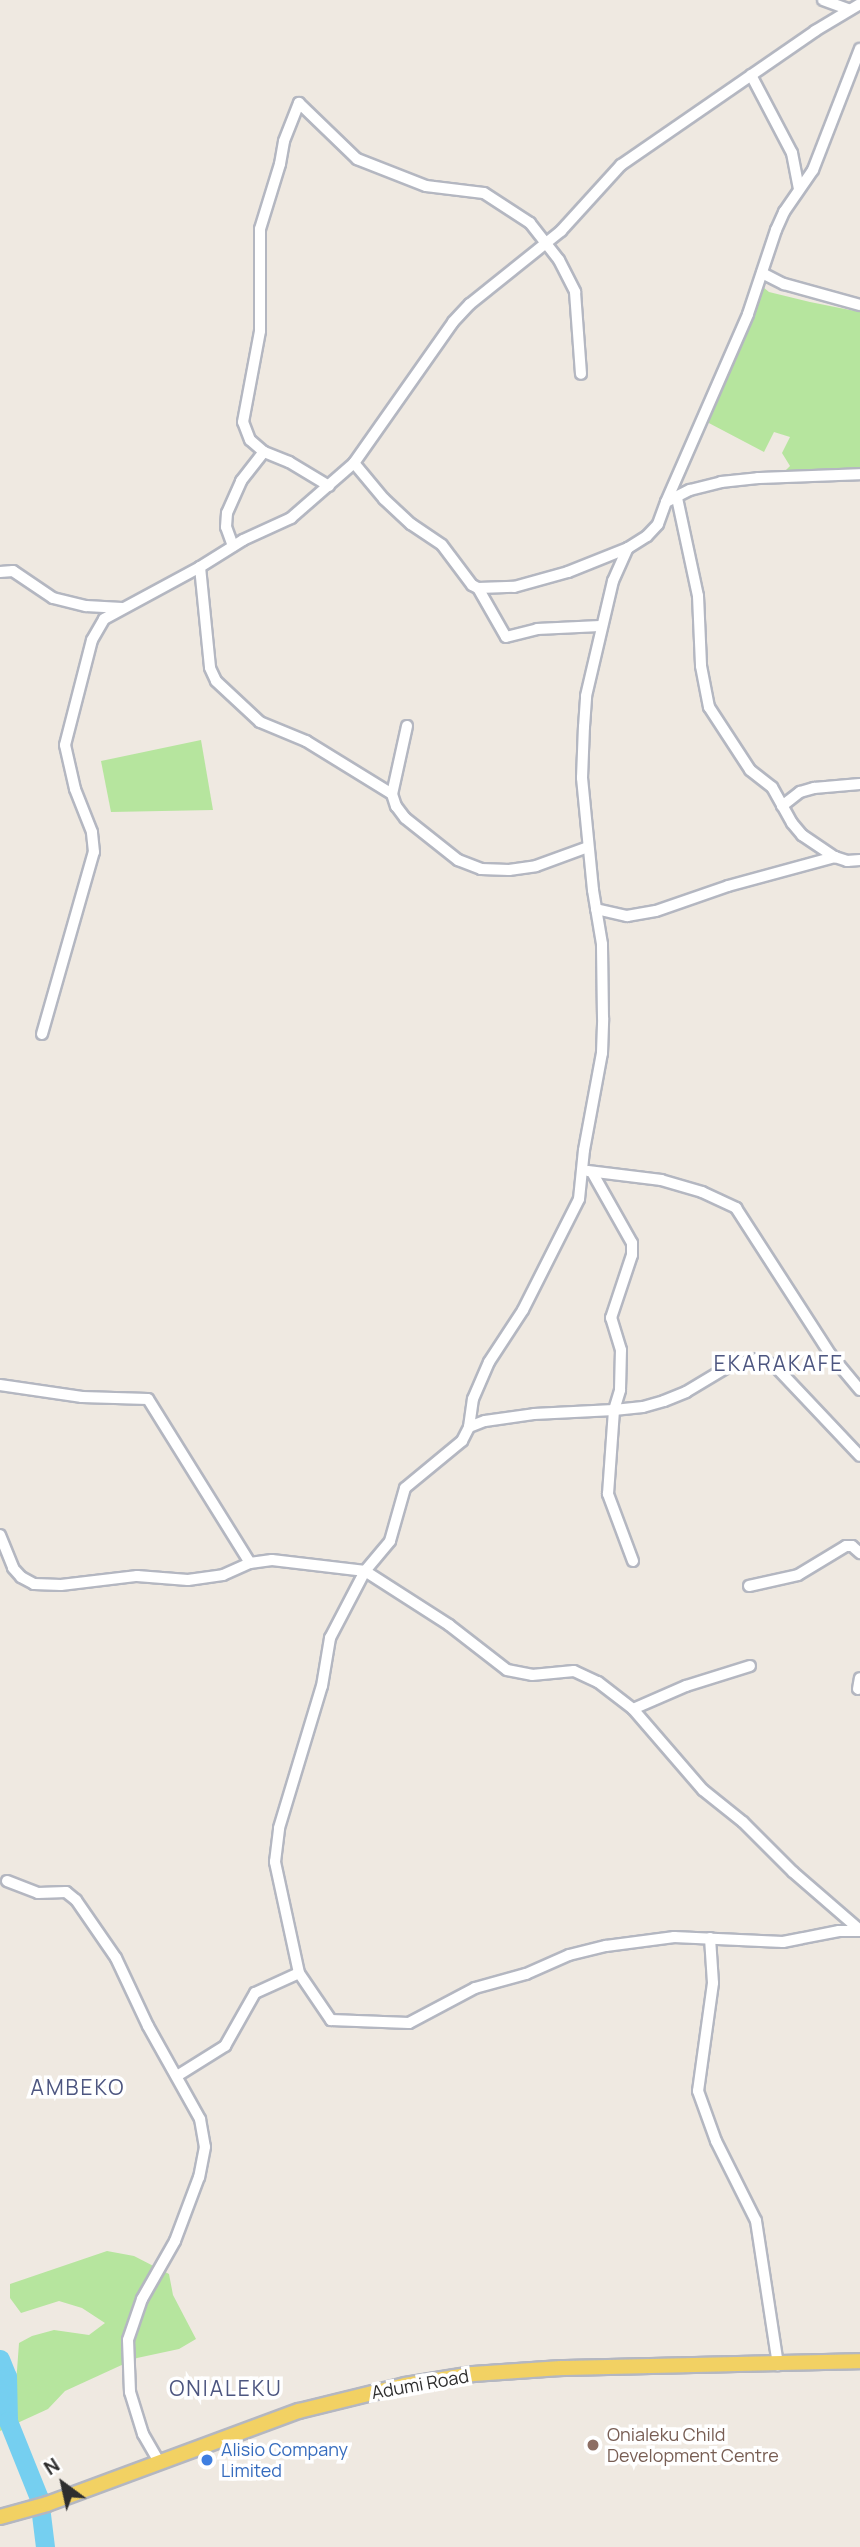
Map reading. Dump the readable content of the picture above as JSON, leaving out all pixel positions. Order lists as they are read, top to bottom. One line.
{"streets":{"main road":["Adumi Road"]},"districts":["EKARAKAFE","AMBEKO","ONIALEKU"],"places":["Onialeku Child Development Centre","Alisio Company Limited"],"north":"top left"}
